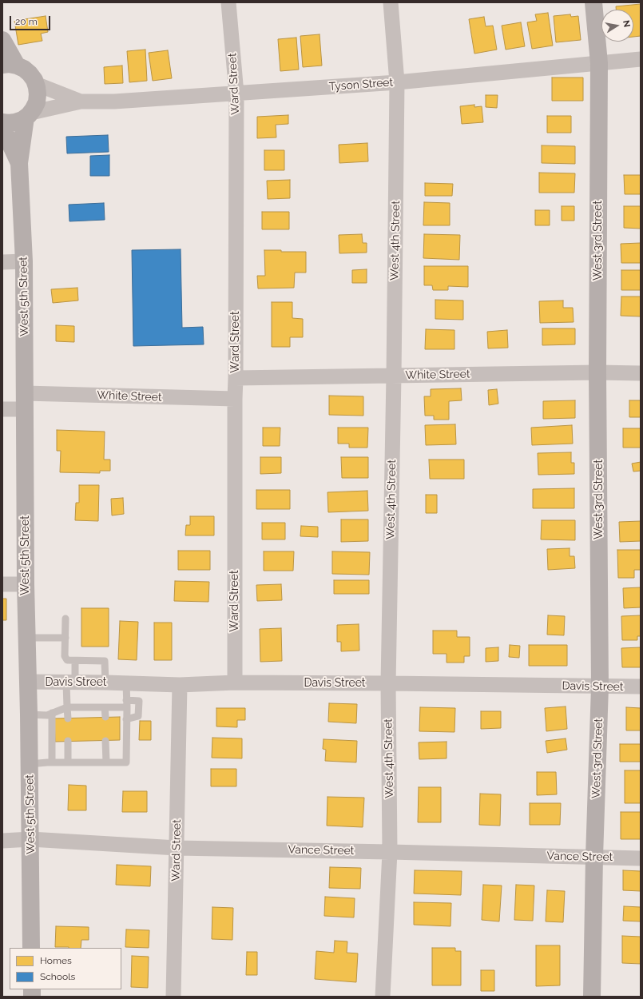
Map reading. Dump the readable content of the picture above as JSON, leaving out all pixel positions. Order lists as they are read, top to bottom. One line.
{"streets":{"main road":["West 3rd Street","West 5th Street"],"street":["Ward Street","Tyson Street","West 4th Street","White Street","Davis Street","Vance Street"]},"crossings":[["Ward Street","Tyson Street"],["Ward Street","White Street"],["Ward Street","Davis Street"],["Ward Street","Vance Street"],["Tyson Street","West 4th Street"],["Tyson Street","West 3rd Street"],["Tyson Street","West 5th Street"],["West 4th Street","White Street"],["West 4th Street","Davis Street"],["West 4th Street","Vance Street"],["West 3rd Street","White Street"],["West 3rd Street","Davis Street"],["West 3rd Street","Vance Street"],["West 5th Street","White Street"],["West 5th Street","Davis Street"],["West 5th Street","Vance Street"]],"legend":["Homes","Schools"],"scale_bar":"20 m","north":"right"}
